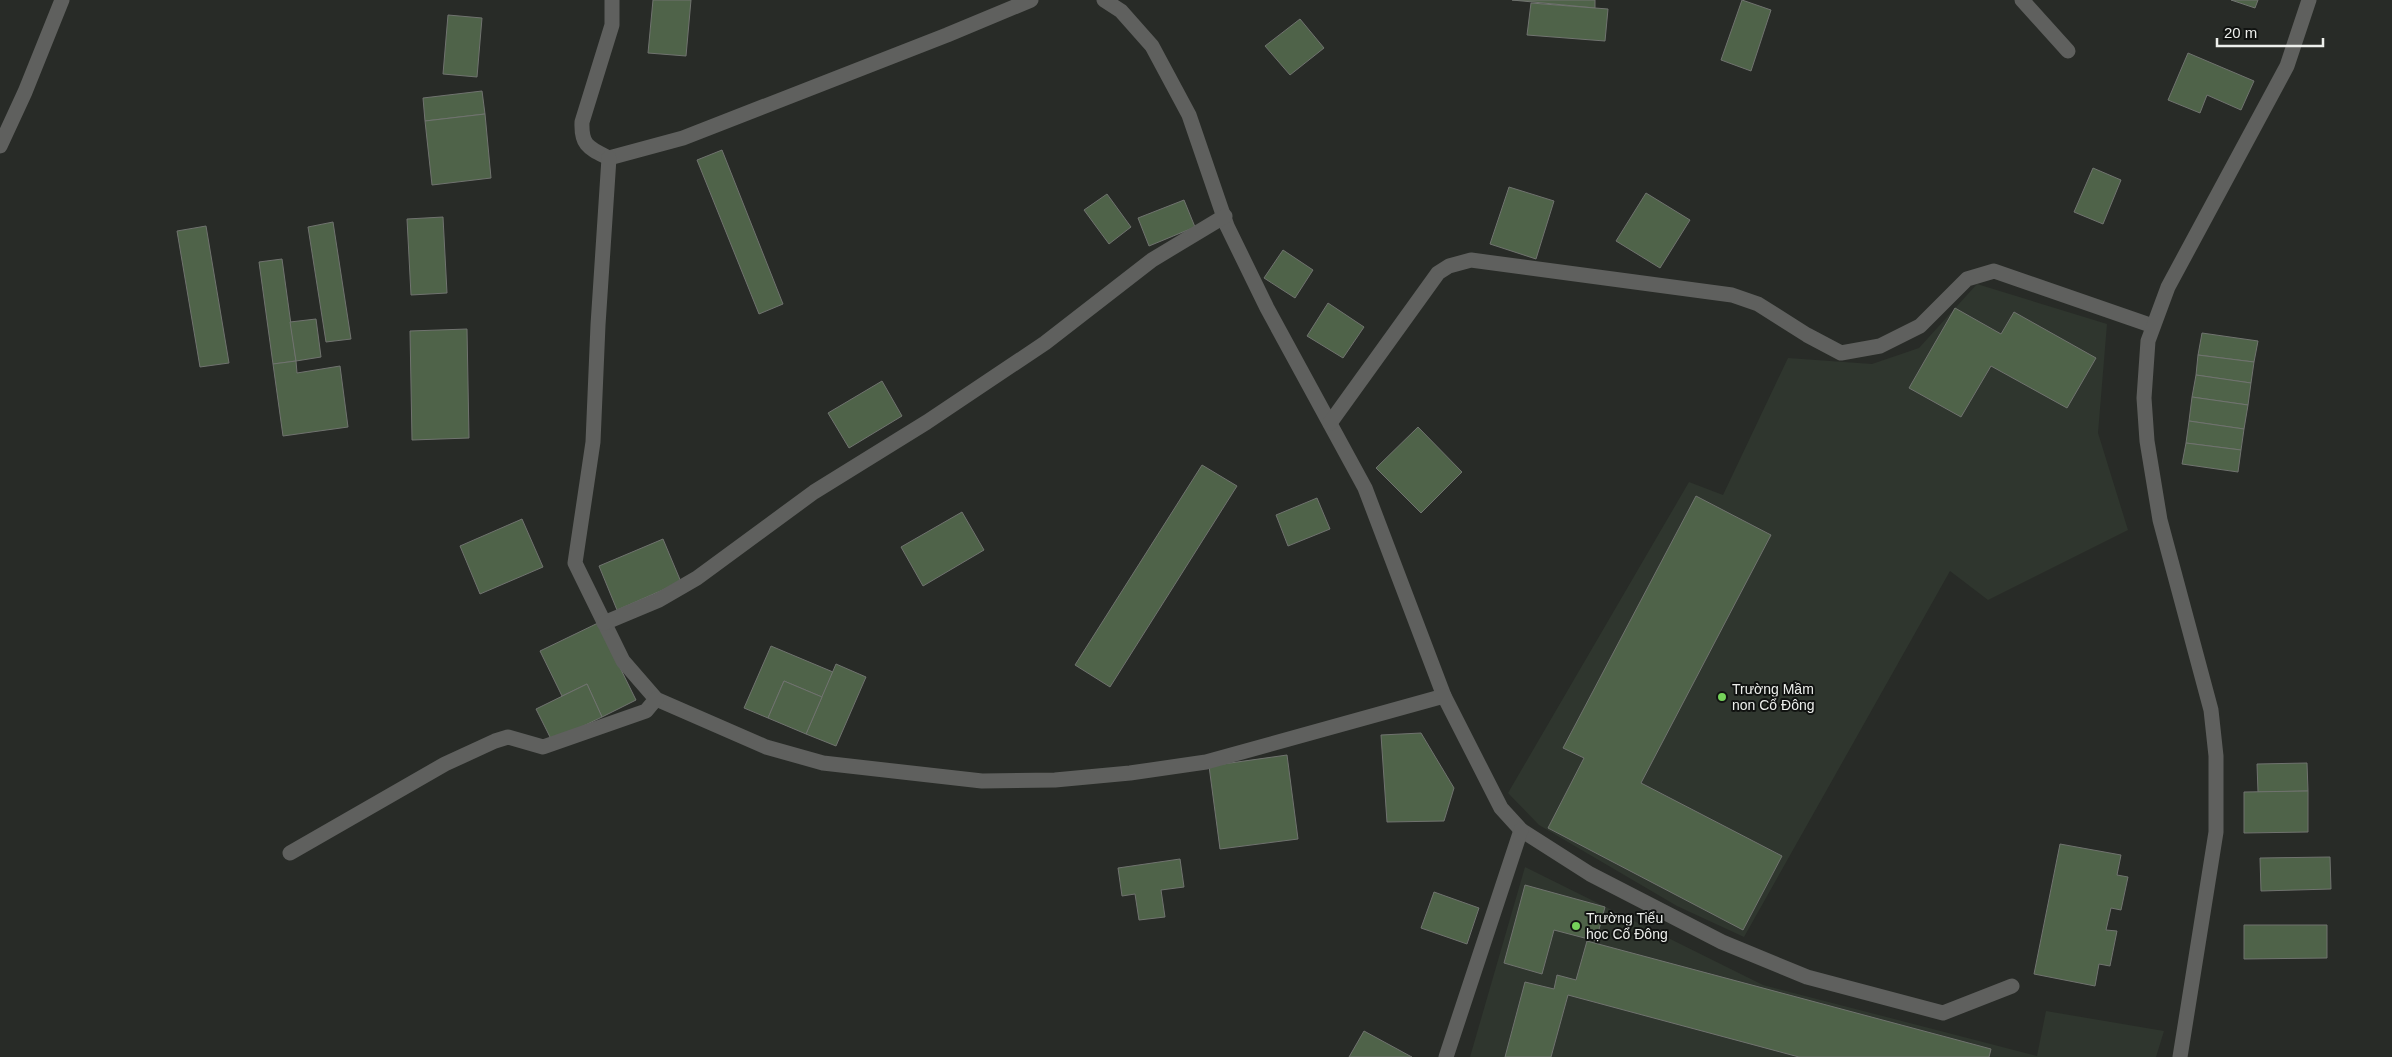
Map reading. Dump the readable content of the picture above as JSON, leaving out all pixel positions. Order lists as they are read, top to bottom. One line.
{"places":["Trường Mầm non Cổ Đông","Trường Tiểu học Cổ Đông"],"scale_bar":"20 m"}
